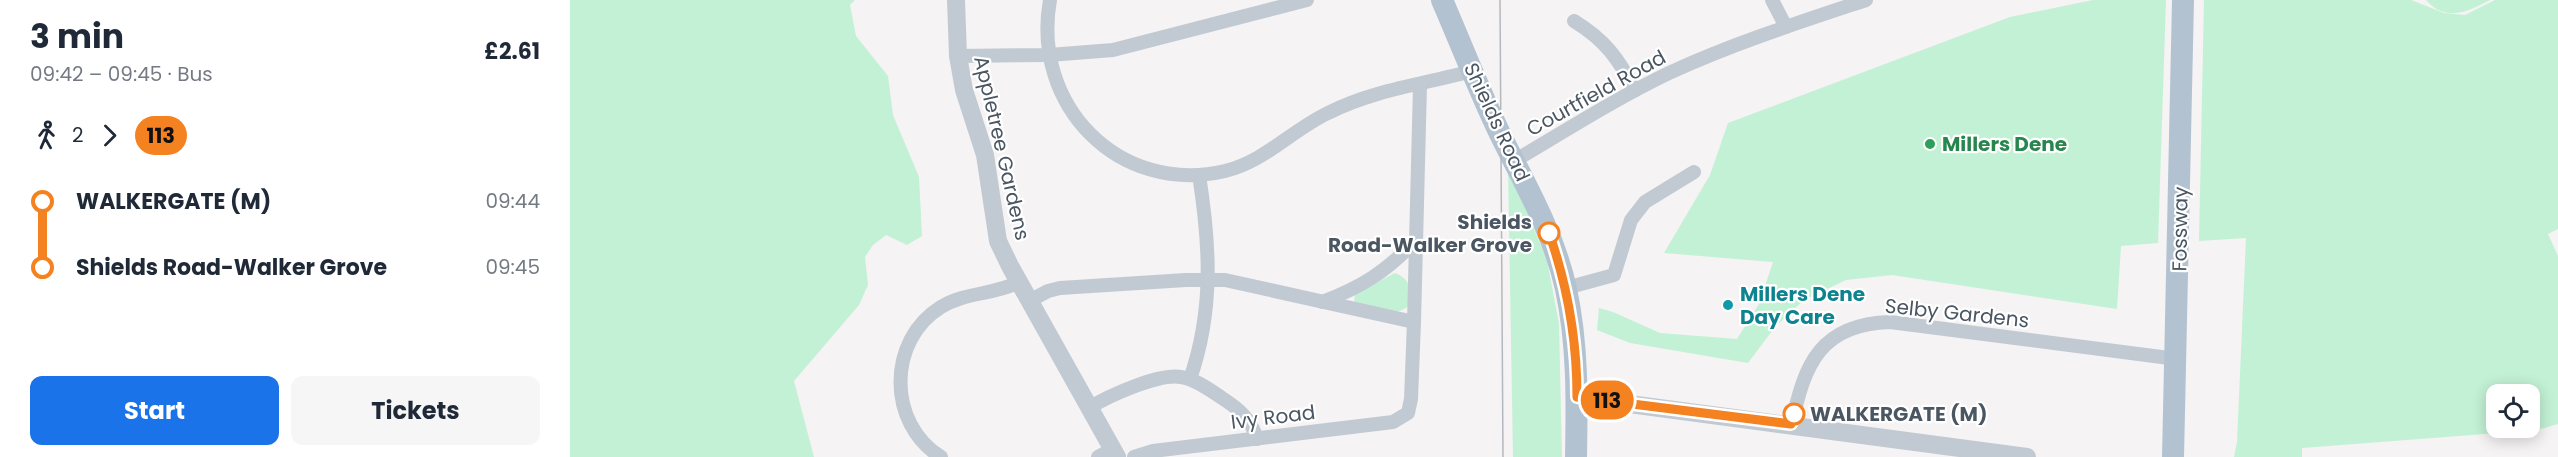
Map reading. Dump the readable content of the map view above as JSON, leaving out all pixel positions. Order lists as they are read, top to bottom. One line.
{"streets":{"main road":["Shields Road","Fossway"],"street":["Courtfield Road","Appletree Gardens","Selby Gardens","Ivy Road"]},"crossings":[["Courtfield Road","Shields Road"],["Fossway","Selby Gardens"]],"places":["Millers Dene","Shields Road-Walker Grove","Millers Dene Day Care","WALKERGATE (M)"],"lines":["bus line 113"],"page":{"heading":["3 min","09:42 – 09:45 · Bus","£2.61"],"on_map":"113","legs":["2","113"],"list":[{"name":"WALKERGATE (M)","value":"09:44"},{"name":"Shields Road-Walker Grove","value":"09:45"}],"buttons":["Start","Tickets"]}}
